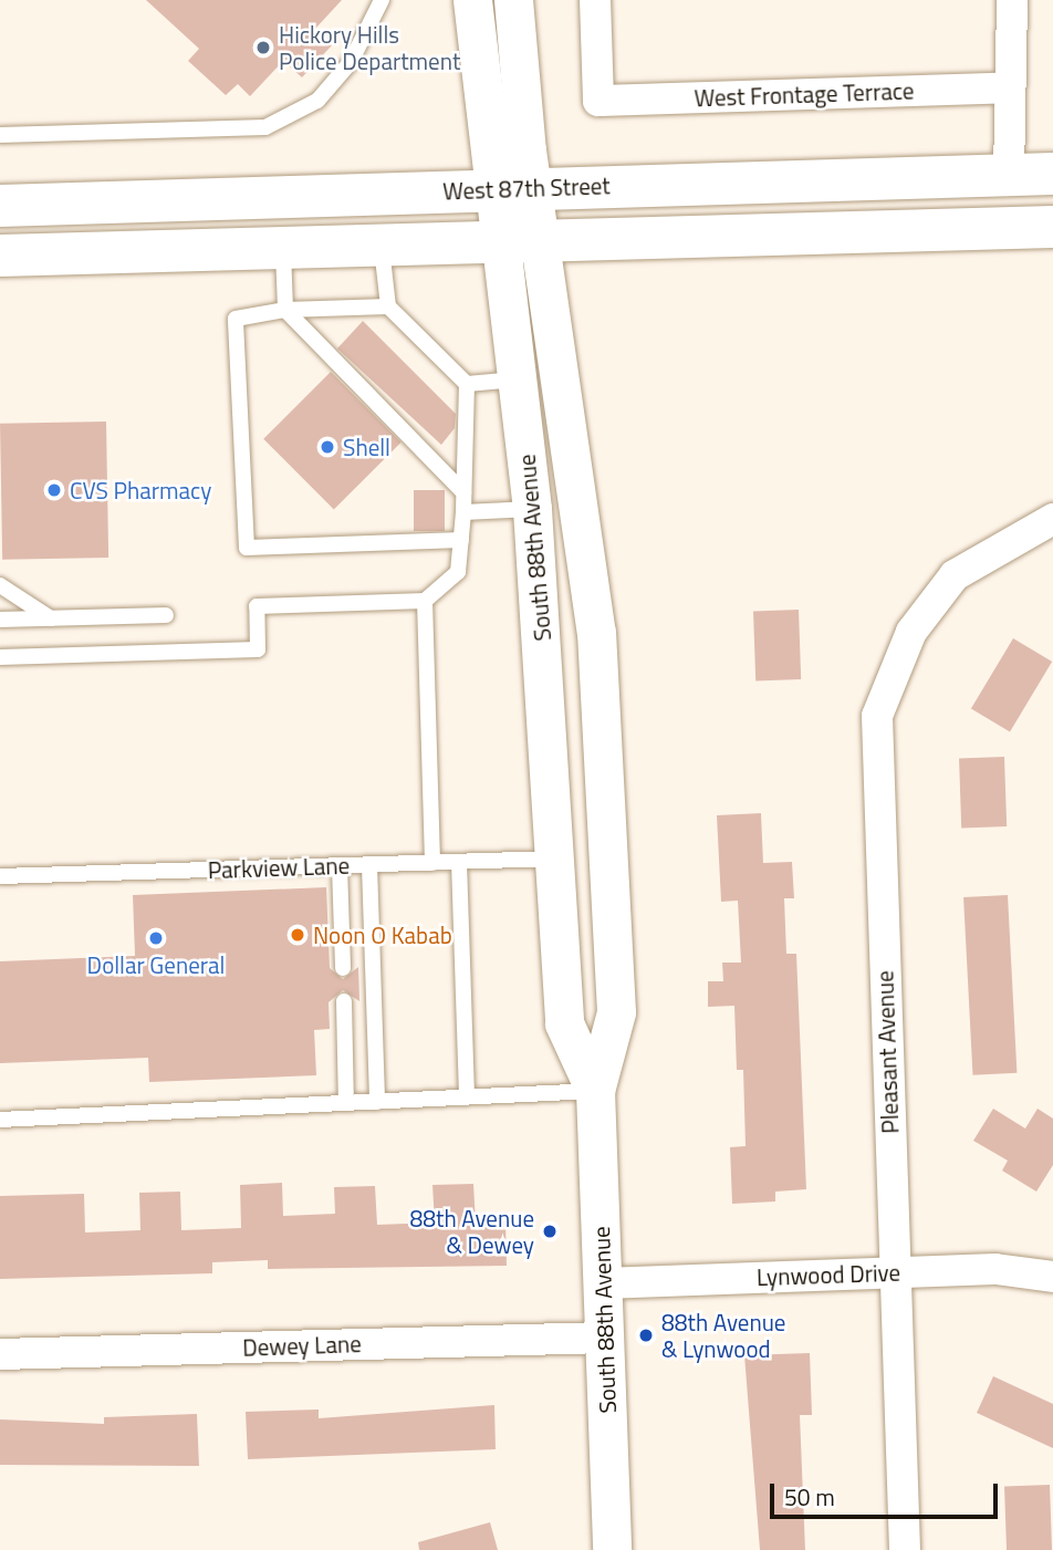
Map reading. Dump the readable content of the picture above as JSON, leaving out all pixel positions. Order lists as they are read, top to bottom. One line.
{"streets":{"main road":["West 87th Street"],"street":["West Frontage Terrace","South 88th Avenue","Pleasant Avenue","Lynwood Drive","Dewey Lane"],"lane":["Parkview Lane"]},"crossings":[["West 87th Street","South 88th Avenue"],["South 88th Avenue","Parkview Lane"],["South 88th Avenue","Lynwood Drive"],["South 88th Avenue","Dewey Lane"],["Pleasant Avenue","Lynwood Drive"]],"places":["Hickory Hills Police Department","Shell","CVS Pharmacy","Noon O Kabab","Dollar General","88th Avenue & Dewey","88th Avenue & Lynwood"],"scale_bar":"50 m"}
